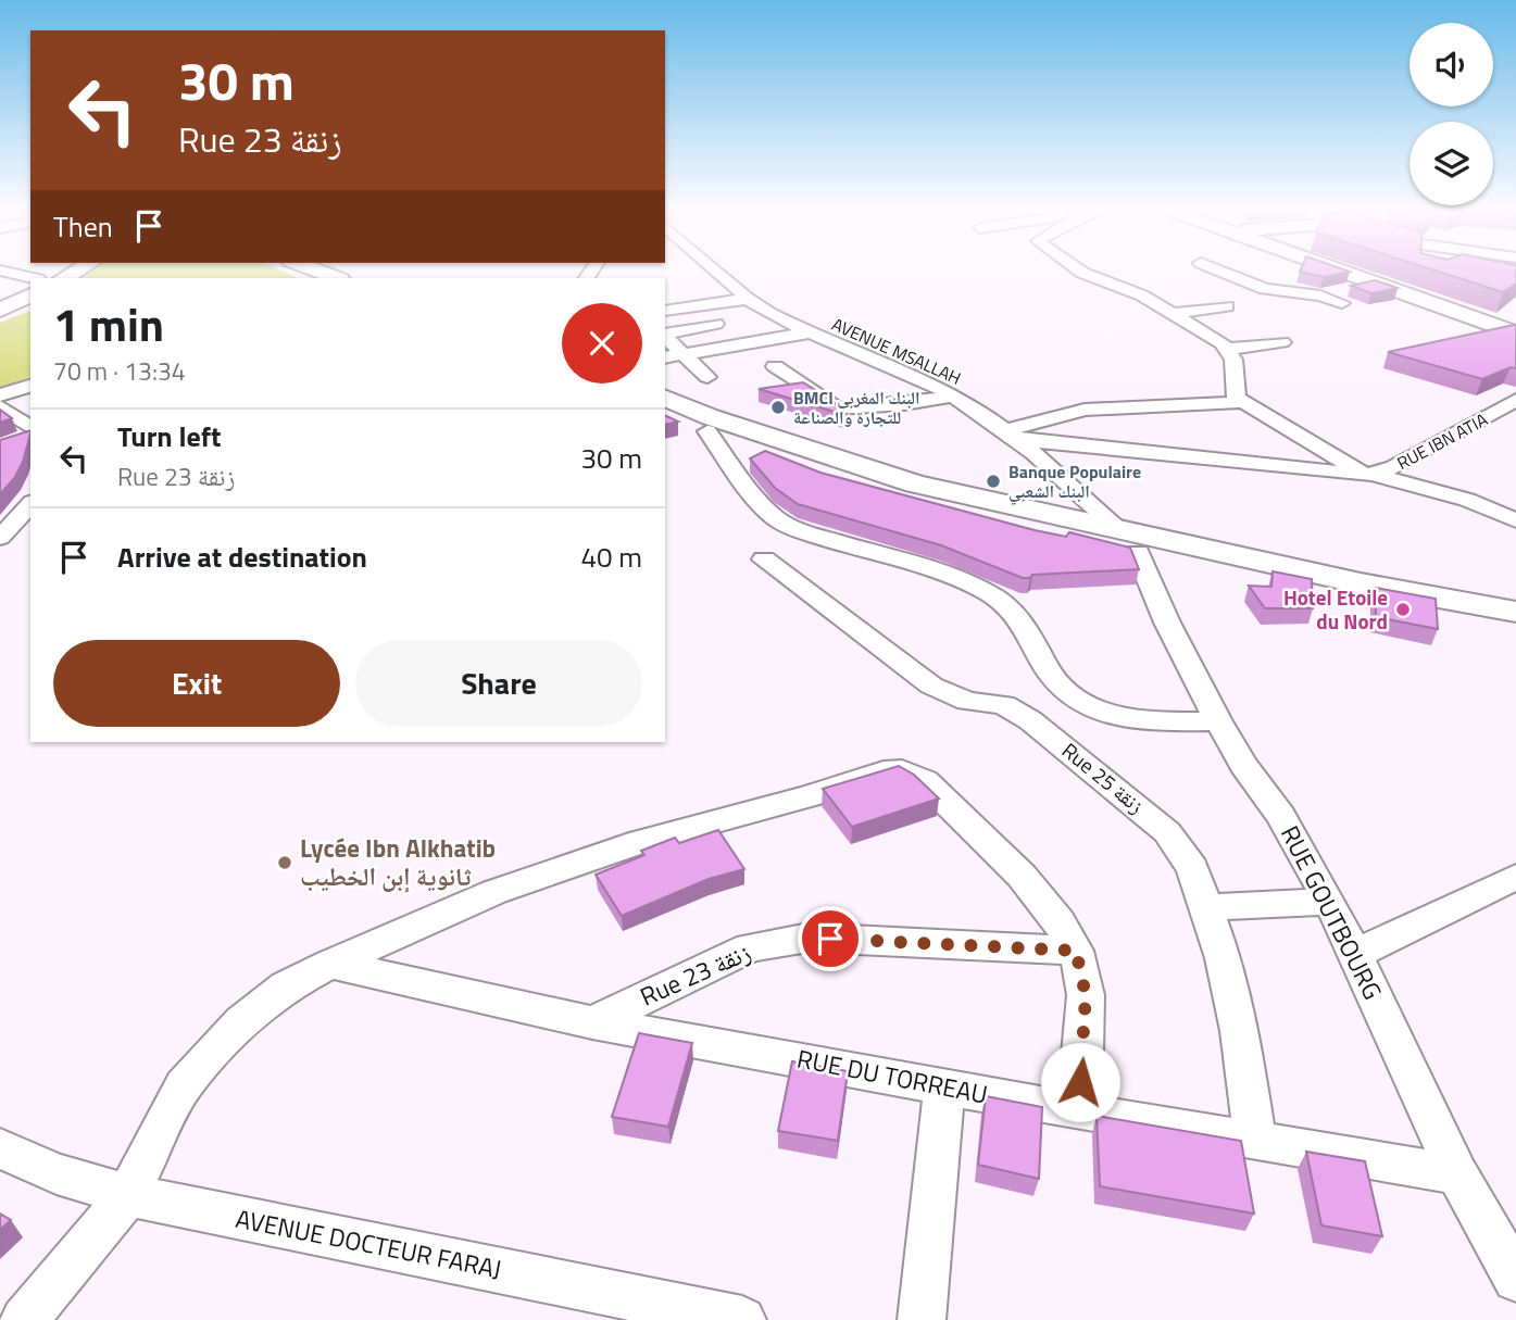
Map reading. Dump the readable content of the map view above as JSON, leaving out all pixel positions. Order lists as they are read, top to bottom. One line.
{"streets":{"street":["AVENUE MSALLAH","RUE IBN ATIA","Rue 25 زنقة","RUE GOUTBOURG","Rue 23 زنقة","RUE DU TORREAU","AVENUE DOCTEUR FARAJ"]},"crossings":[["AVENUE MSALLAH","RUE GOUTBOURG"],["Rue 25 زنقة","RUE DU TORREAU"],["RUE GOUTBOURG","RUE DU TORREAU"],["Rue 23 زنقة","RUE DU TORREAU"]],"places":["BMCI البنك المغربي للتجارة والصناعة","Banque Populaire البنك الشعبي","Hotel Etoile du Nord","Lycée Ibn Alkhatib ثانوية إبن الخطيب"],"page":{"turn":["30 m","Rue 23 زنقة"],"then":"Then","heading":["1 min","70 m · 13:34"],"list":[{"name":"Turn left","note":"Rue 23 زنقة","value":"30 m"},{"name":"Arrive at destination","value":"40 m"}],"buttons":["Exit","Share"]}}
